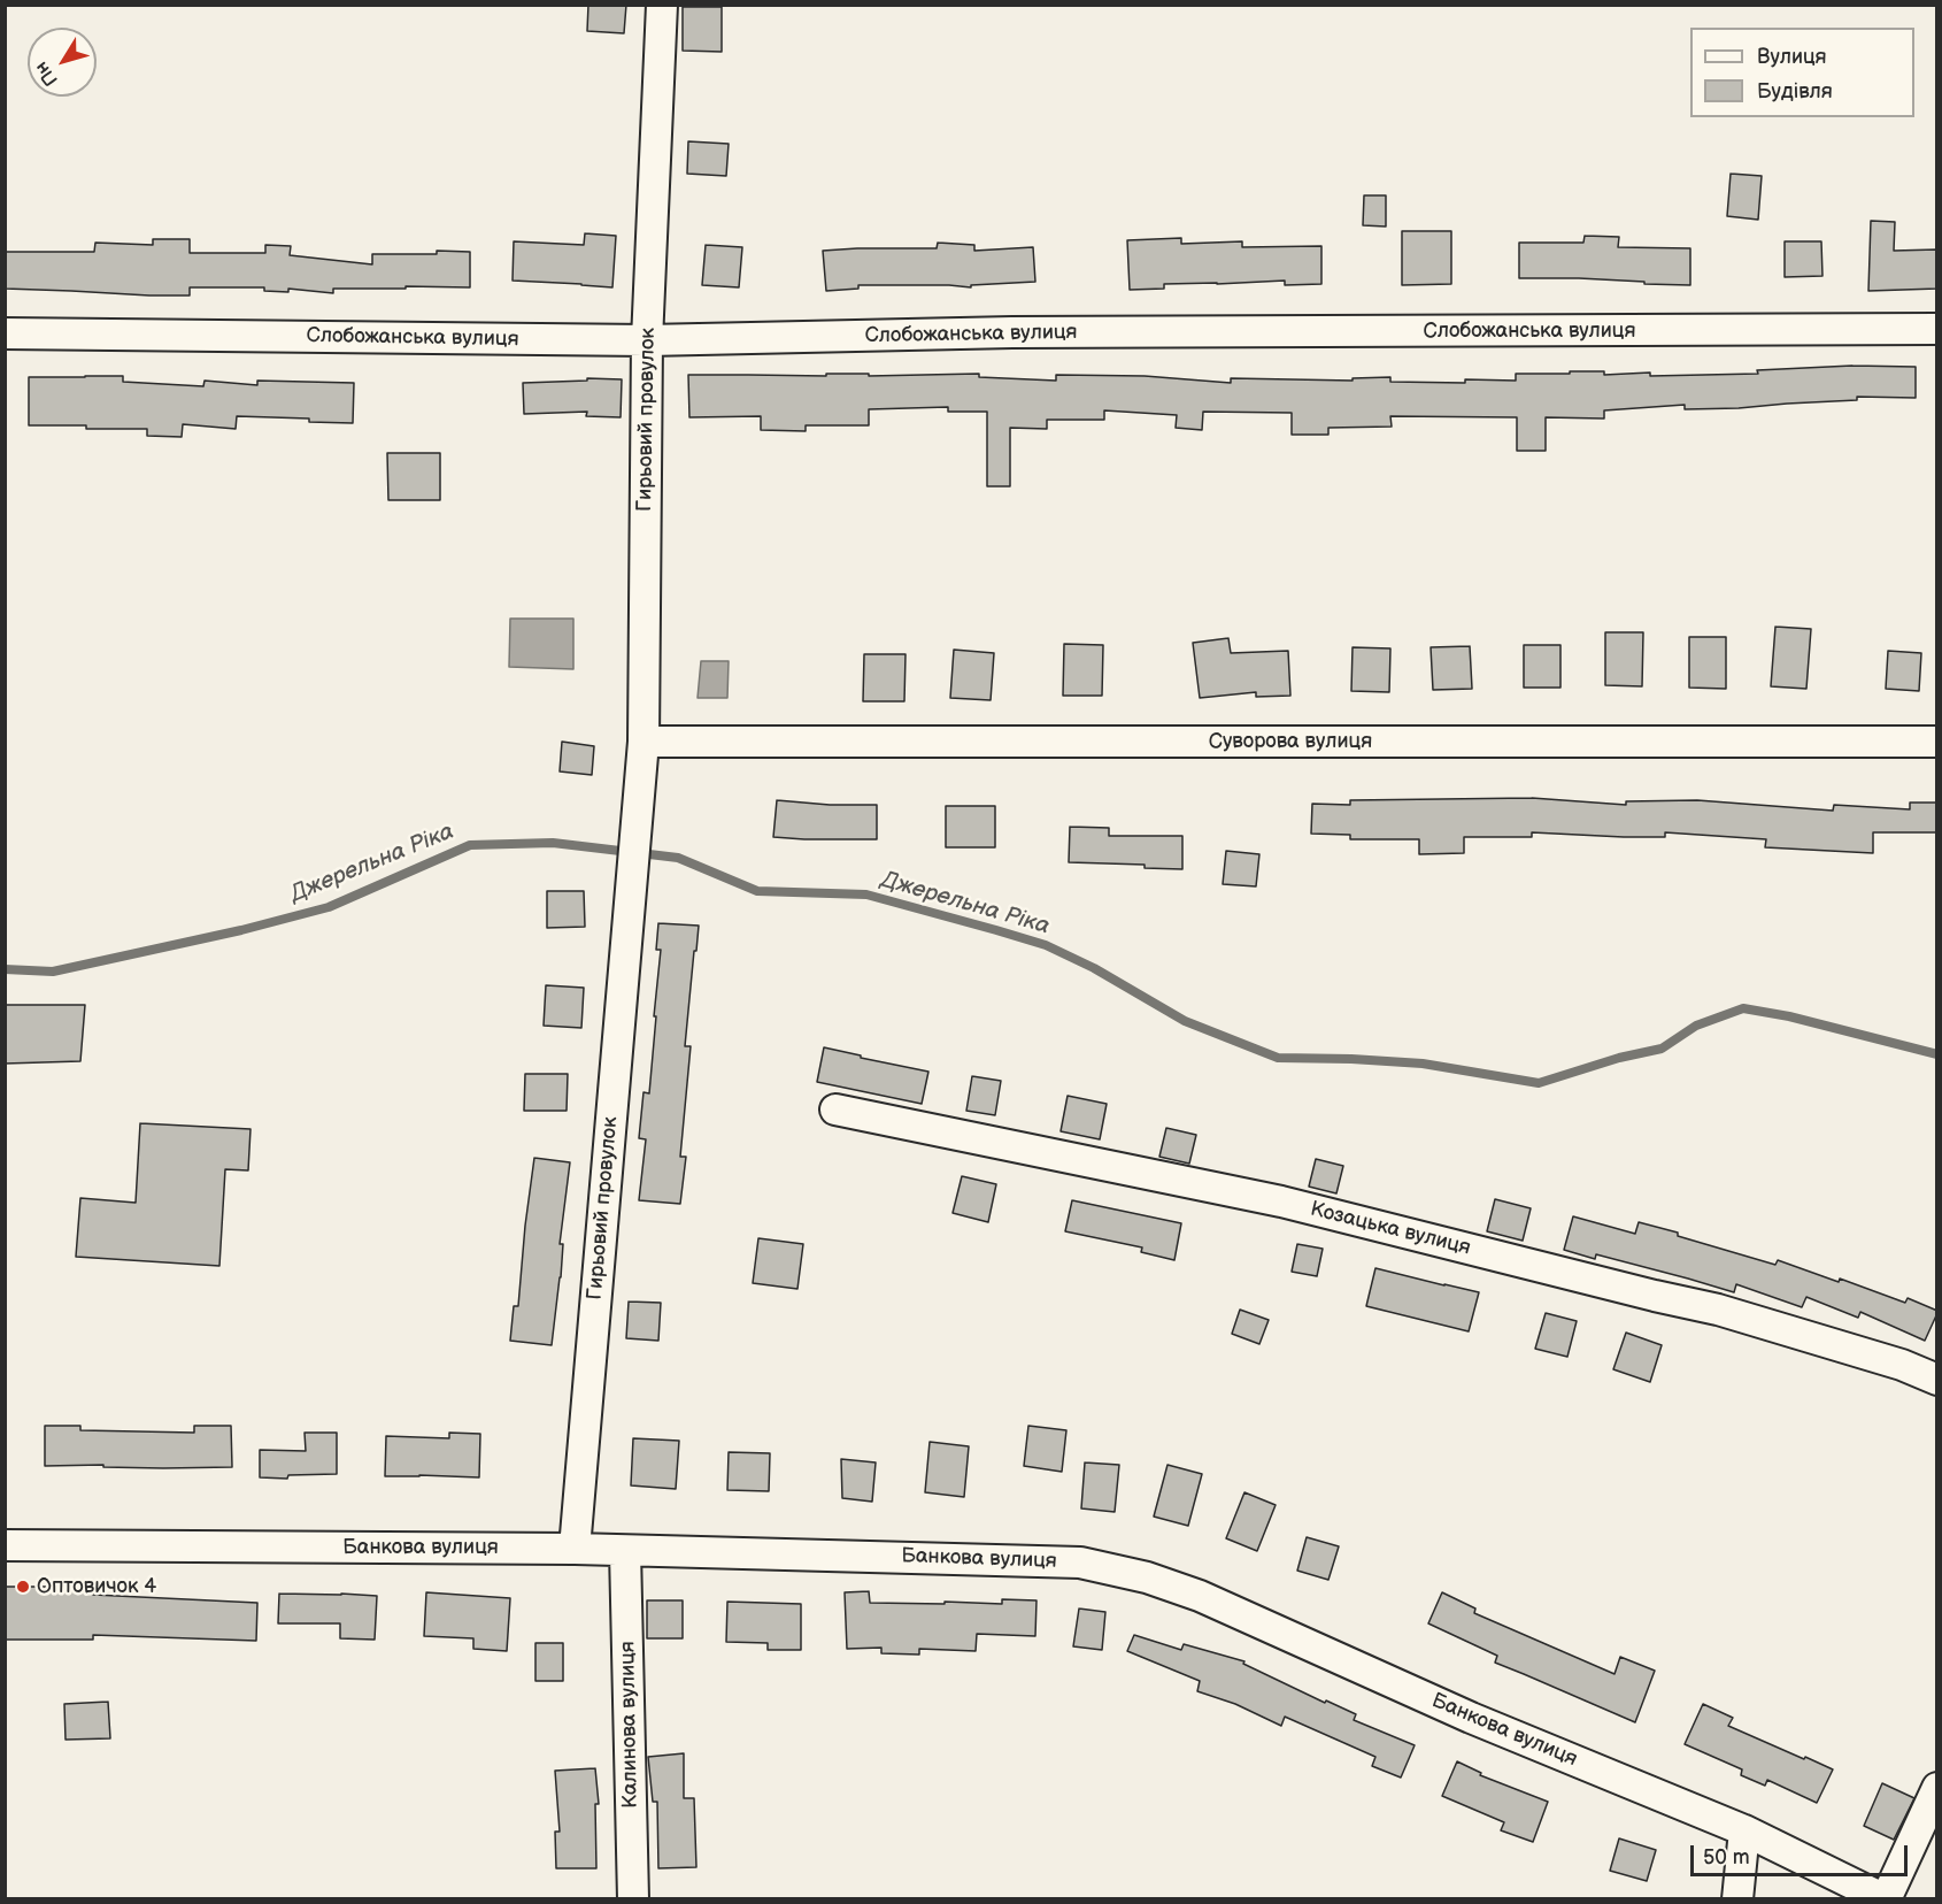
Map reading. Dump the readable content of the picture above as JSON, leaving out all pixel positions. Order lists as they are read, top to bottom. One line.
{"streets":{"street":["Слобожанська вулиця","Гирьовий провулок","Суворова вулиця","Козацька вулиця","Банкова вулиця","Калинова вулиця"]},"crossings":[["Слобожанська вулиця","Гирьовий провулок"],["Гирьовий провулок","Суворова вулиця"],["Гирьовий провулок","Банкова вулиця"],["Банкова вулиця","Калинова вулиця"]],"water":["Джерельна Ріка"],"places":["Оптовичок 4"],"legend":["Вулиця","Будівля"],"scale_bar":"50 m","north":"bottom left"}
